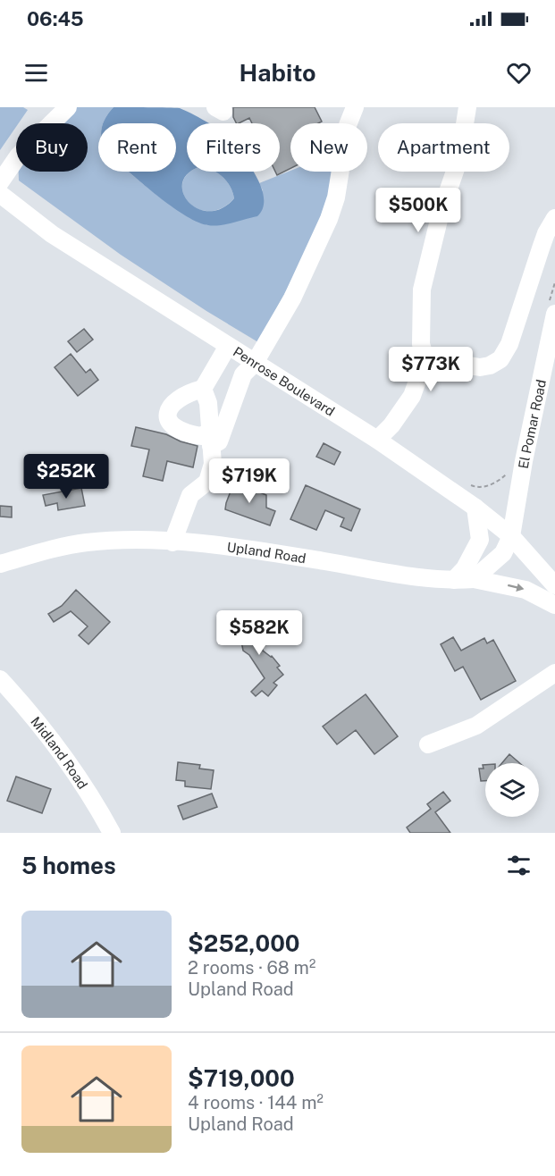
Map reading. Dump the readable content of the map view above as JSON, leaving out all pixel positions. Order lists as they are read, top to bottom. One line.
{"streets":{"street":["Penrose Boulevard","El Pomar Road","Upland Road","Midland Road"]},"crossings":[["Penrose Boulevard","El Pomar Road"]],"page":{"status":"06:45","header":"Habito","chip":["Buy","Rent","Filters","New","Apartment"],"price":["$500K","$773K","$252K","$719K","$582K"],"heading":"5 homes","list":[{"name":"$252,000","note":"2 rooms · 68 m² · Upland Road"},{"name":"$719,000","note":"4 rooms · 144 m² · Upland Road"}]}}
